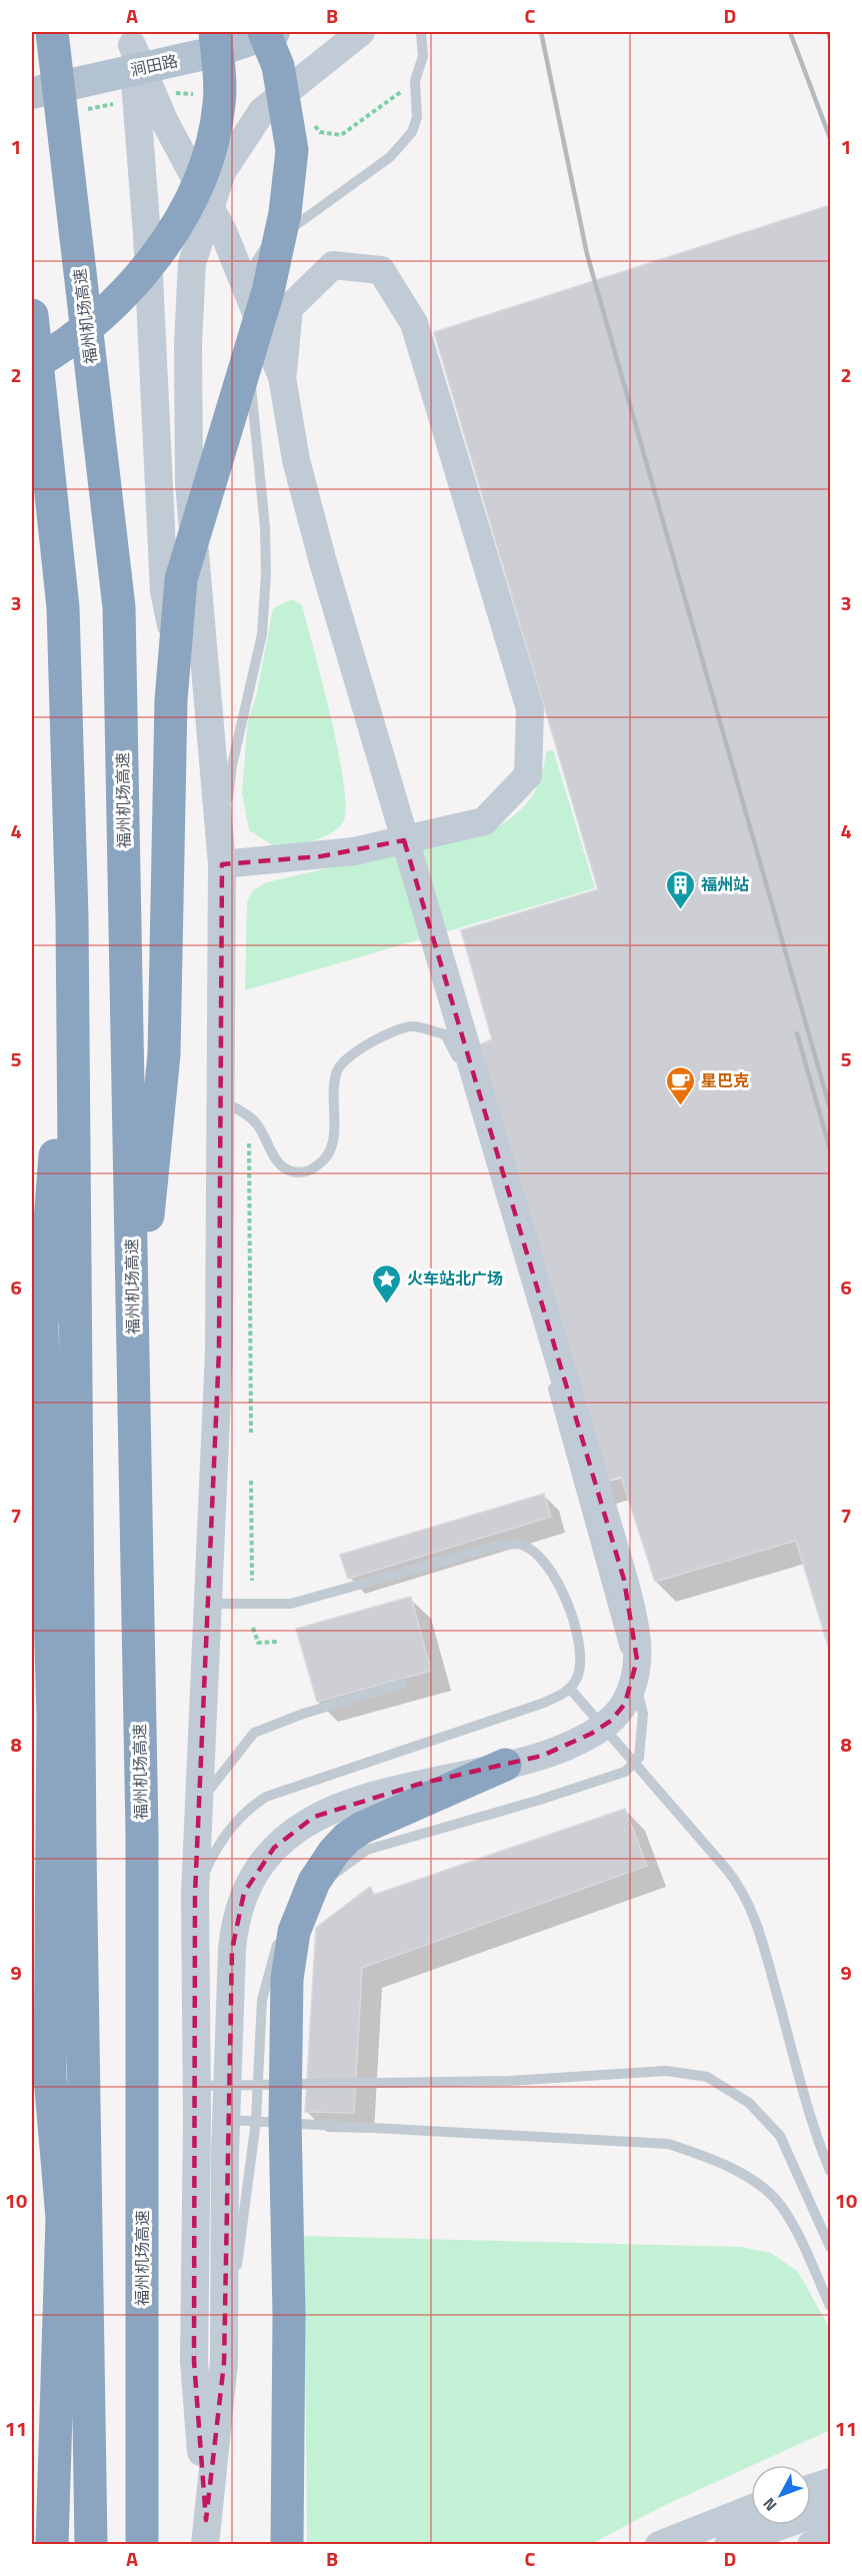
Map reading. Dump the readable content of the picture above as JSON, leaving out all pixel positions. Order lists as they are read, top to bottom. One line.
{"streets":{"highway":["福州机场高速"],"main road":["涧田路"]},"places":{"building":["福州站"],"cafe":["星巴克"],"place":["火车站北广场"]},"north":"bottom left","grid":{"columns":["A","B","C","D"],"rows":["1","2","3","4","5","6","7","8","9","10","11"]}}
